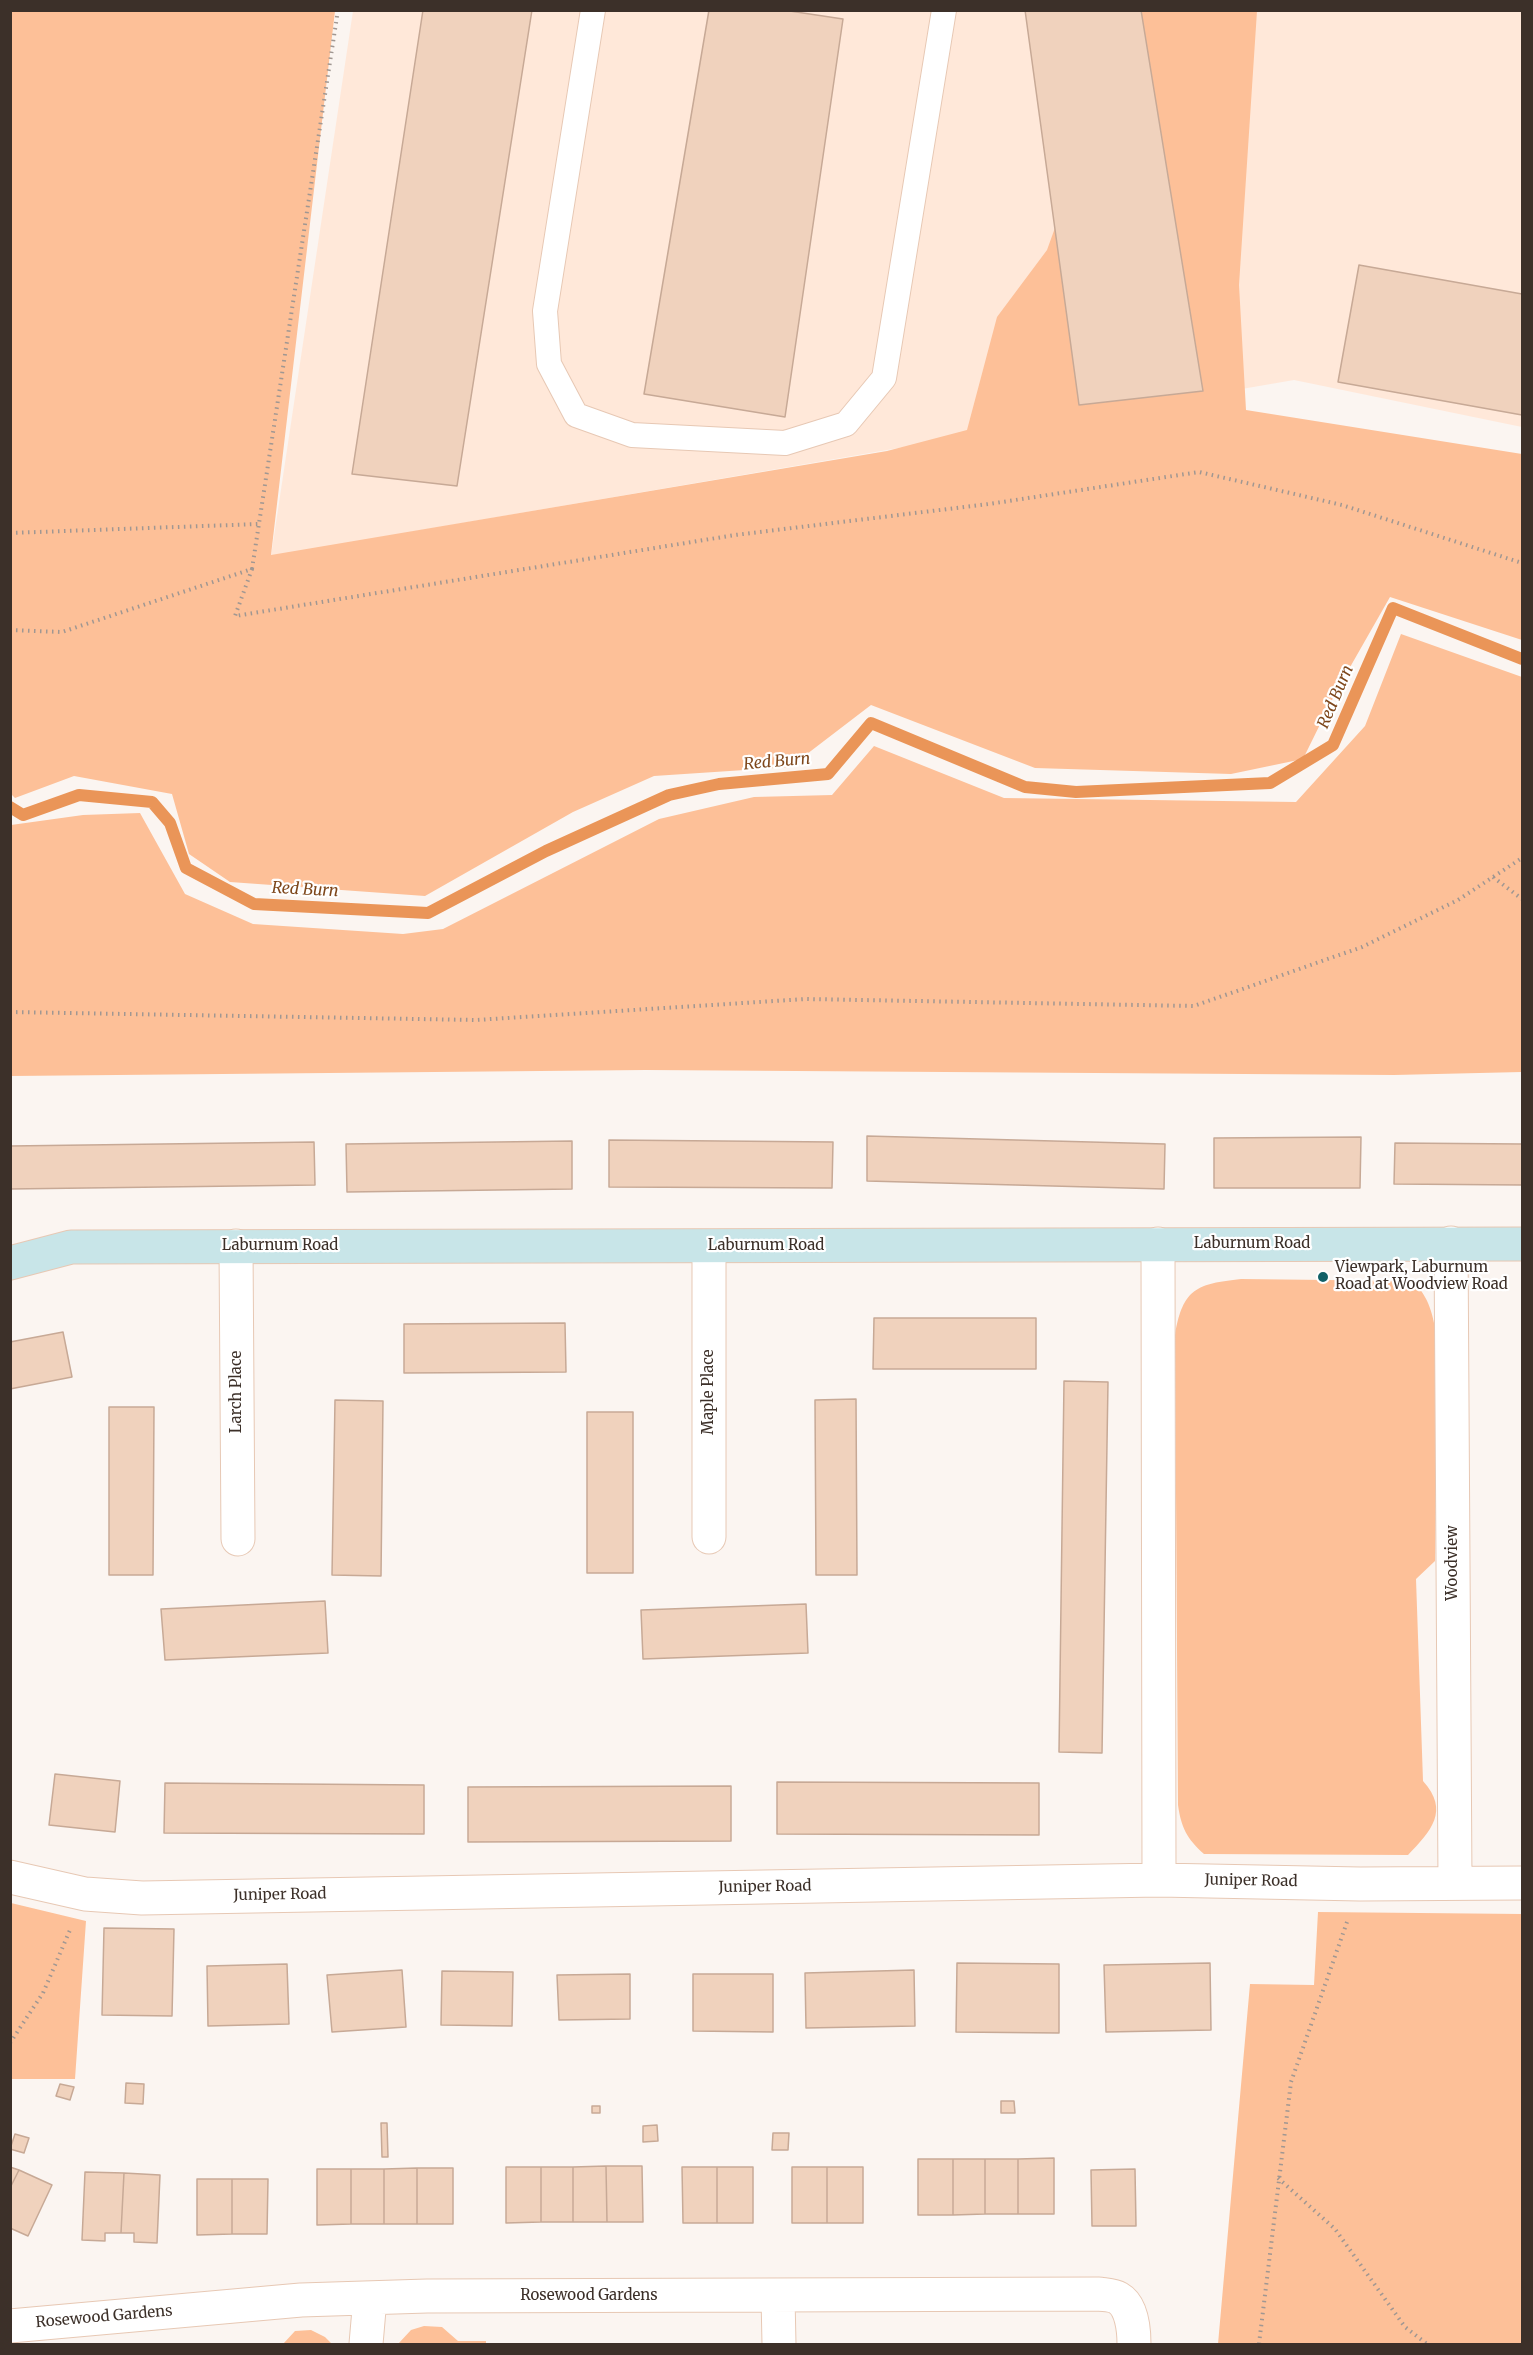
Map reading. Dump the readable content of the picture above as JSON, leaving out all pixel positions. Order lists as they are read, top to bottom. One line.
{"streets":{"street":["Laburnum Road","Larch Place","Maple Place","Woodview","Juniper Road","Rosewood Gardens"]},"crossings":[["Laburnum Road","Larch Place"],["Laburnum Road","Maple Place"],["Laburnum Road","Woodview"],["Woodview","Juniper Road"]],"water":["Red Burn"],"places":["Viewpark, Laburnum Road at Woodview Road"]}
